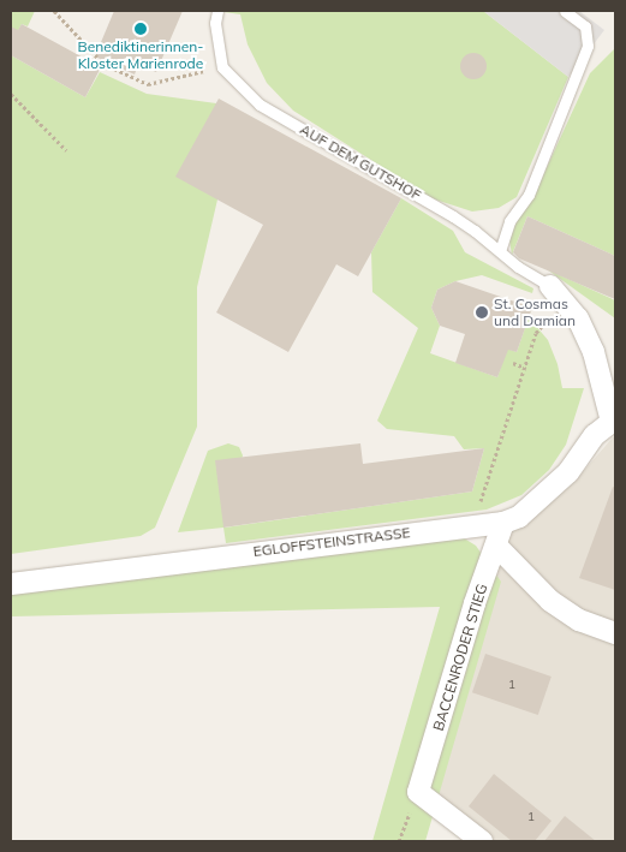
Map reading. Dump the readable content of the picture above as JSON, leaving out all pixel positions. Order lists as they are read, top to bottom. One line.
{"streets":{"street":["EGLOFFSTEINSTRASSE","BACCENRODER STIEG"],"lane":["AUF DEM GUTSHOF"]},"crossings":[["AUF DEM GUTSHOF","EGLOFFSTEINSTRASSE"],["EGLOFFSTEINSTRASSE","BACCENRODER STIEG"]],"places":["Benediktinerinnen- Kloster Marienrode","St. Cosmas und Damian"],"house_numbers":["1","1"]}
